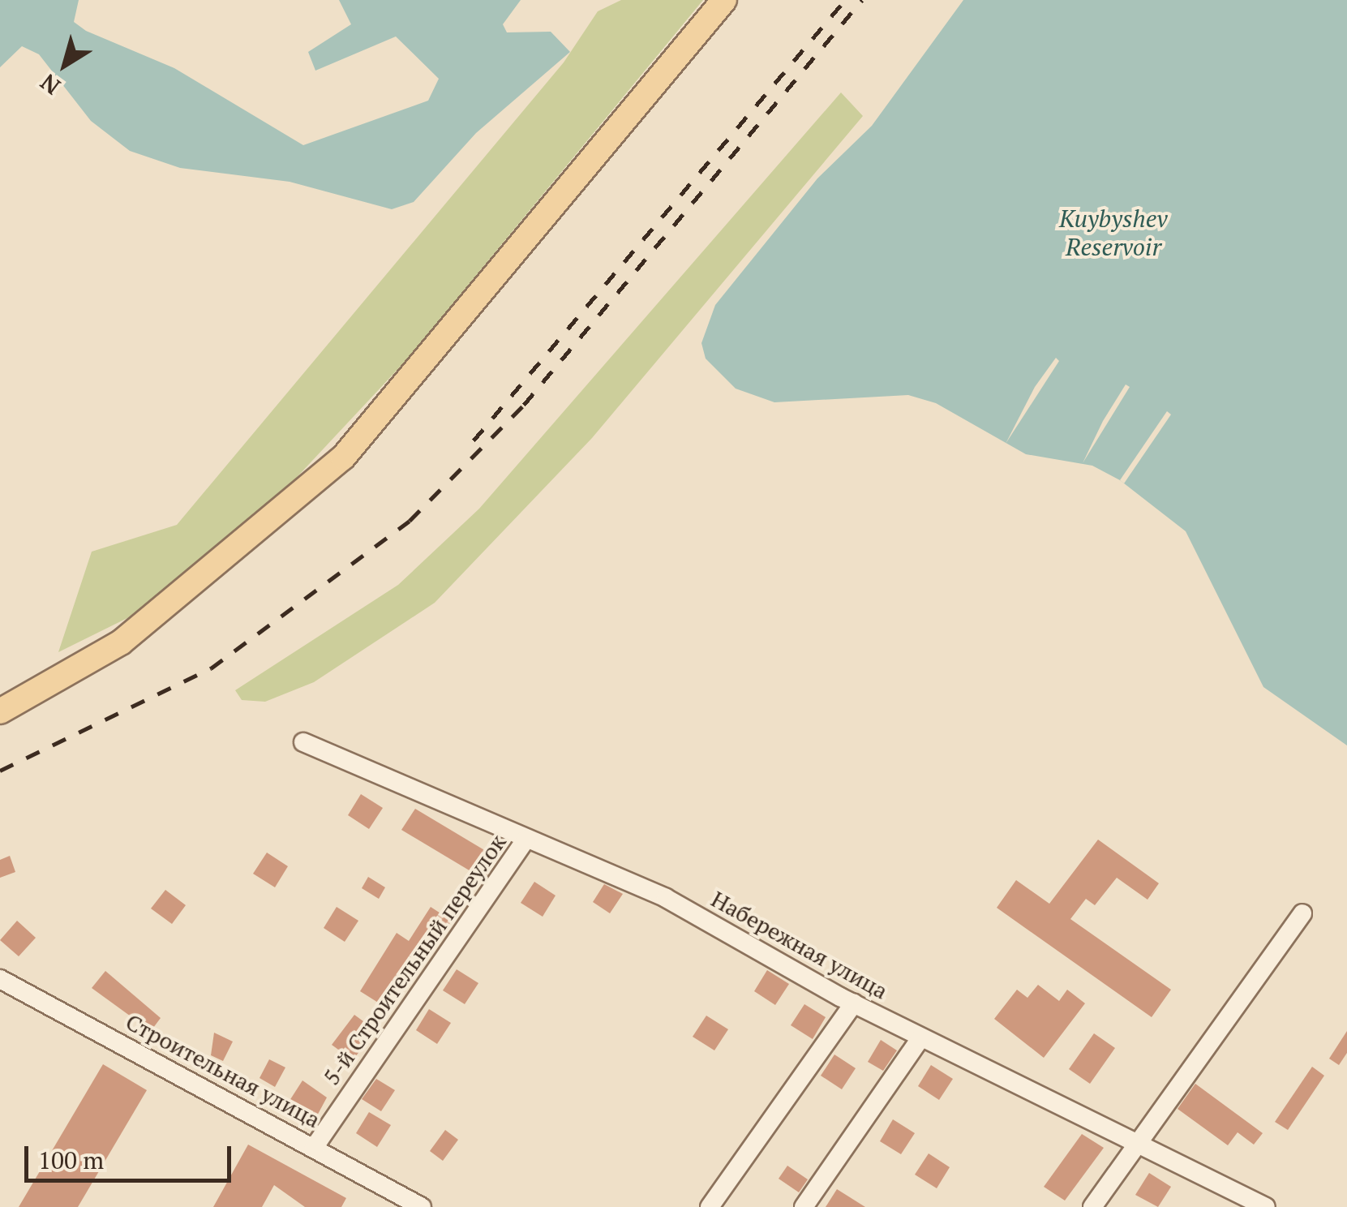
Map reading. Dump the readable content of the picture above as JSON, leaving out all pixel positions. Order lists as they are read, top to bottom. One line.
{"streets":{"street":["Набережная улица","5-й Строительный переулок","Строительная улица"]},"crossings":[["Набережная улица","5-й Строительный переулок"],["5-й Строительный переулок","Строительная улица"]],"water":["Kuybyshev Reservoir"],"scale_bar":"100 m","north":"bottom left"}
